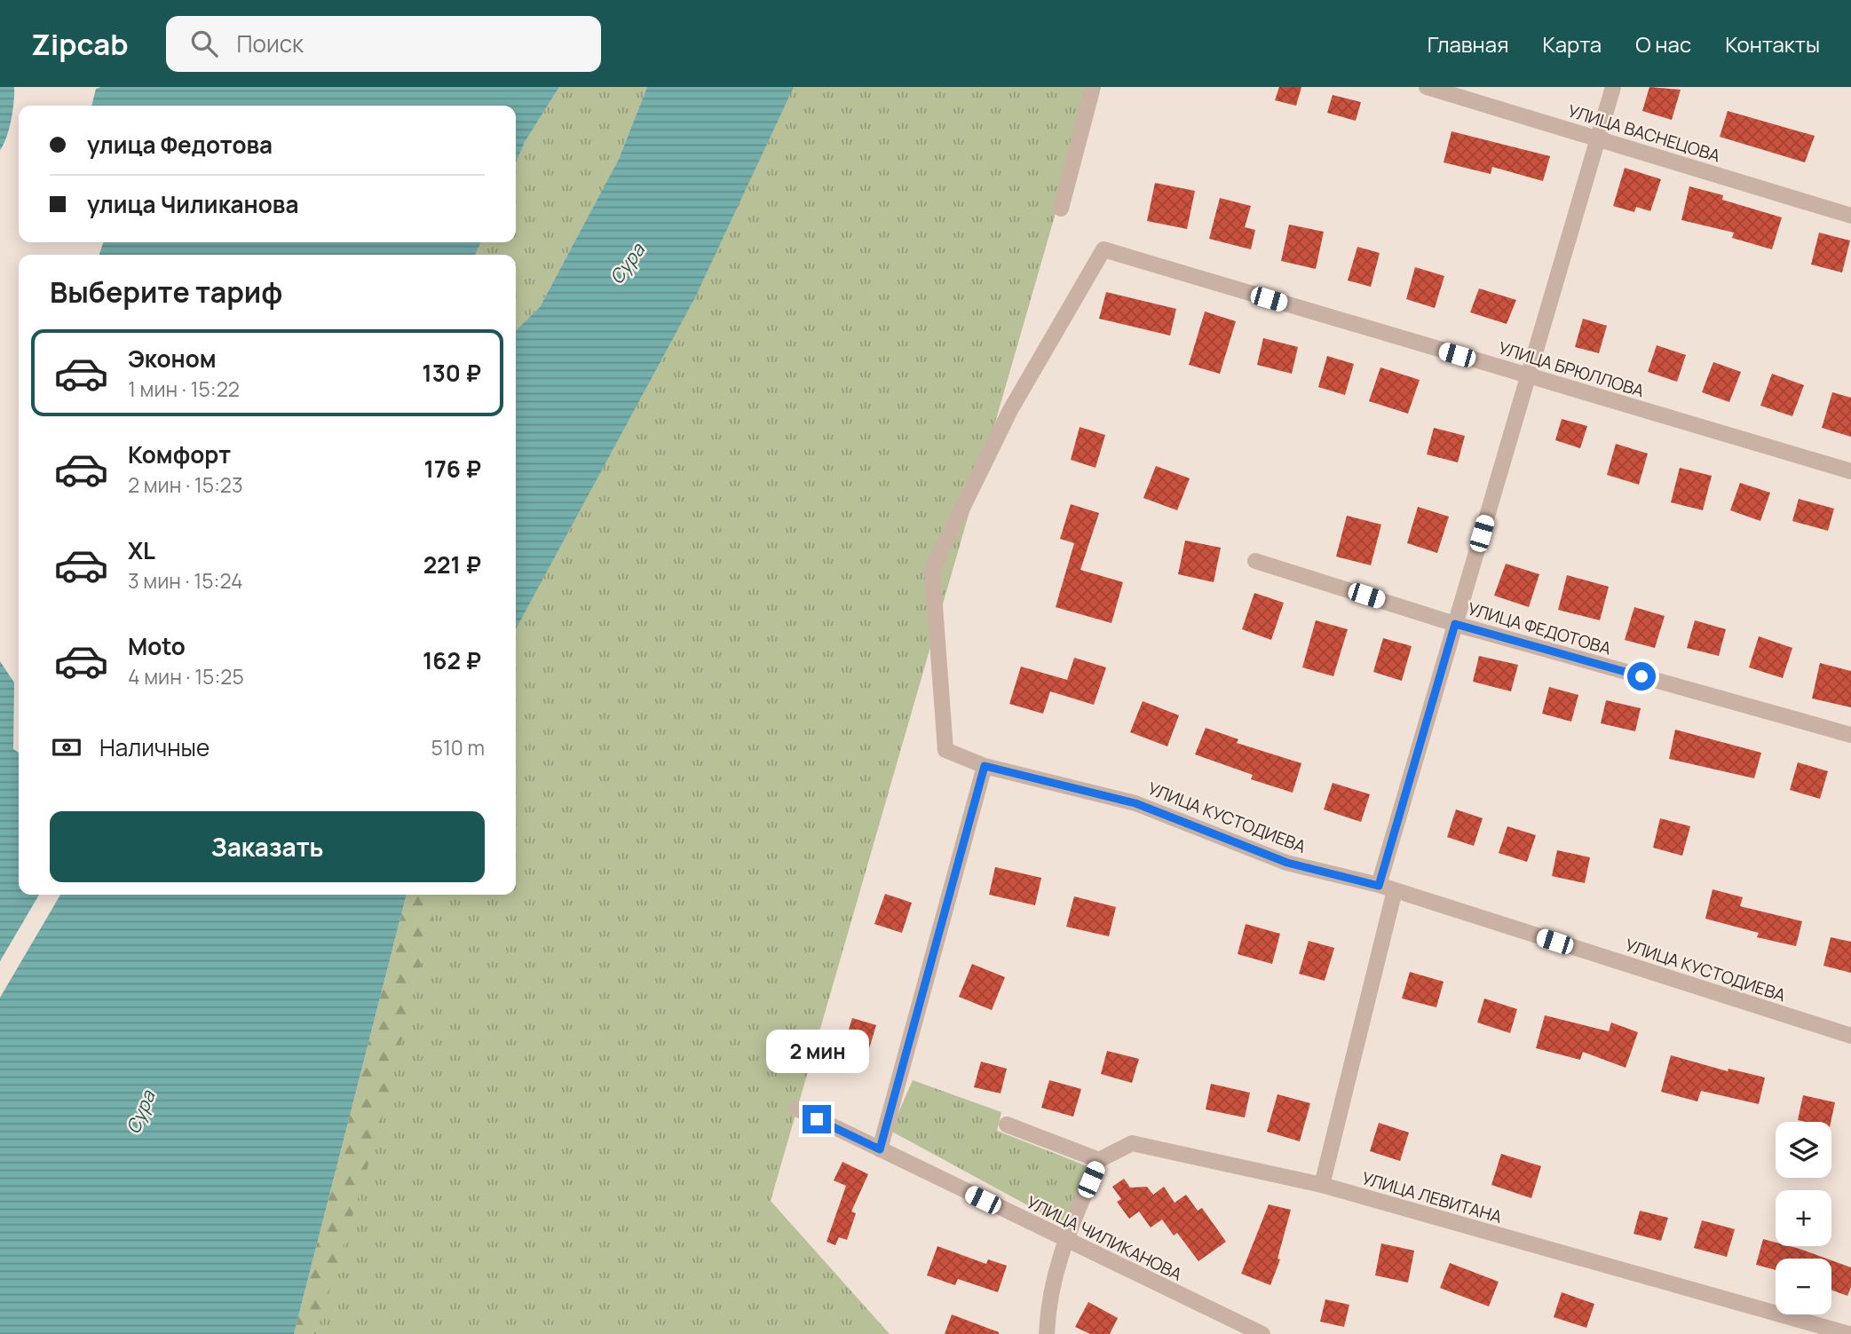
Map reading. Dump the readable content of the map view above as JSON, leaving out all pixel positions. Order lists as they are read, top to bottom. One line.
{"streets":{"street":["УЛИЦА ВАСНЕЦОВА","УЛИЦА БРЮЛЛОВА","УЛИЦА ФЕДОТОВА","УЛИЦА КУСТОДИЕВА","УЛИЦА ЛЕВИТАНА","УЛИЦА ЧИЛИКАНОВА"]},"crossings":[["УЛИЦА БРЮЛЛОВА","УЛИЦА КУСТОДИЕВА"]],"water":["Сура"],"page":{"header":"Zipcab","search":"Поиск","nav":["Главная","Карта","О нас","Контакты"],"banner":["улица Федотова","улица Чиликанова"],"heading":"Выберите тариф","list":[{"name":"Эконом","note":"1 мин · 15:22","value":"130 ₽"},{"name":"Комфорт","note":"2 мин · 15:23","value":"176 ₽"},{"name":"XL","note":"3 мин · 15:24","value":"221 ₽"},{"name":"Moto","note":"4 мин · 15:25","value":"162 ₽"}],"pay":["Наличные","510 m"],"buttons":"Заказать","bubble":"2 мин","map_buttons":["+","−"]}}
